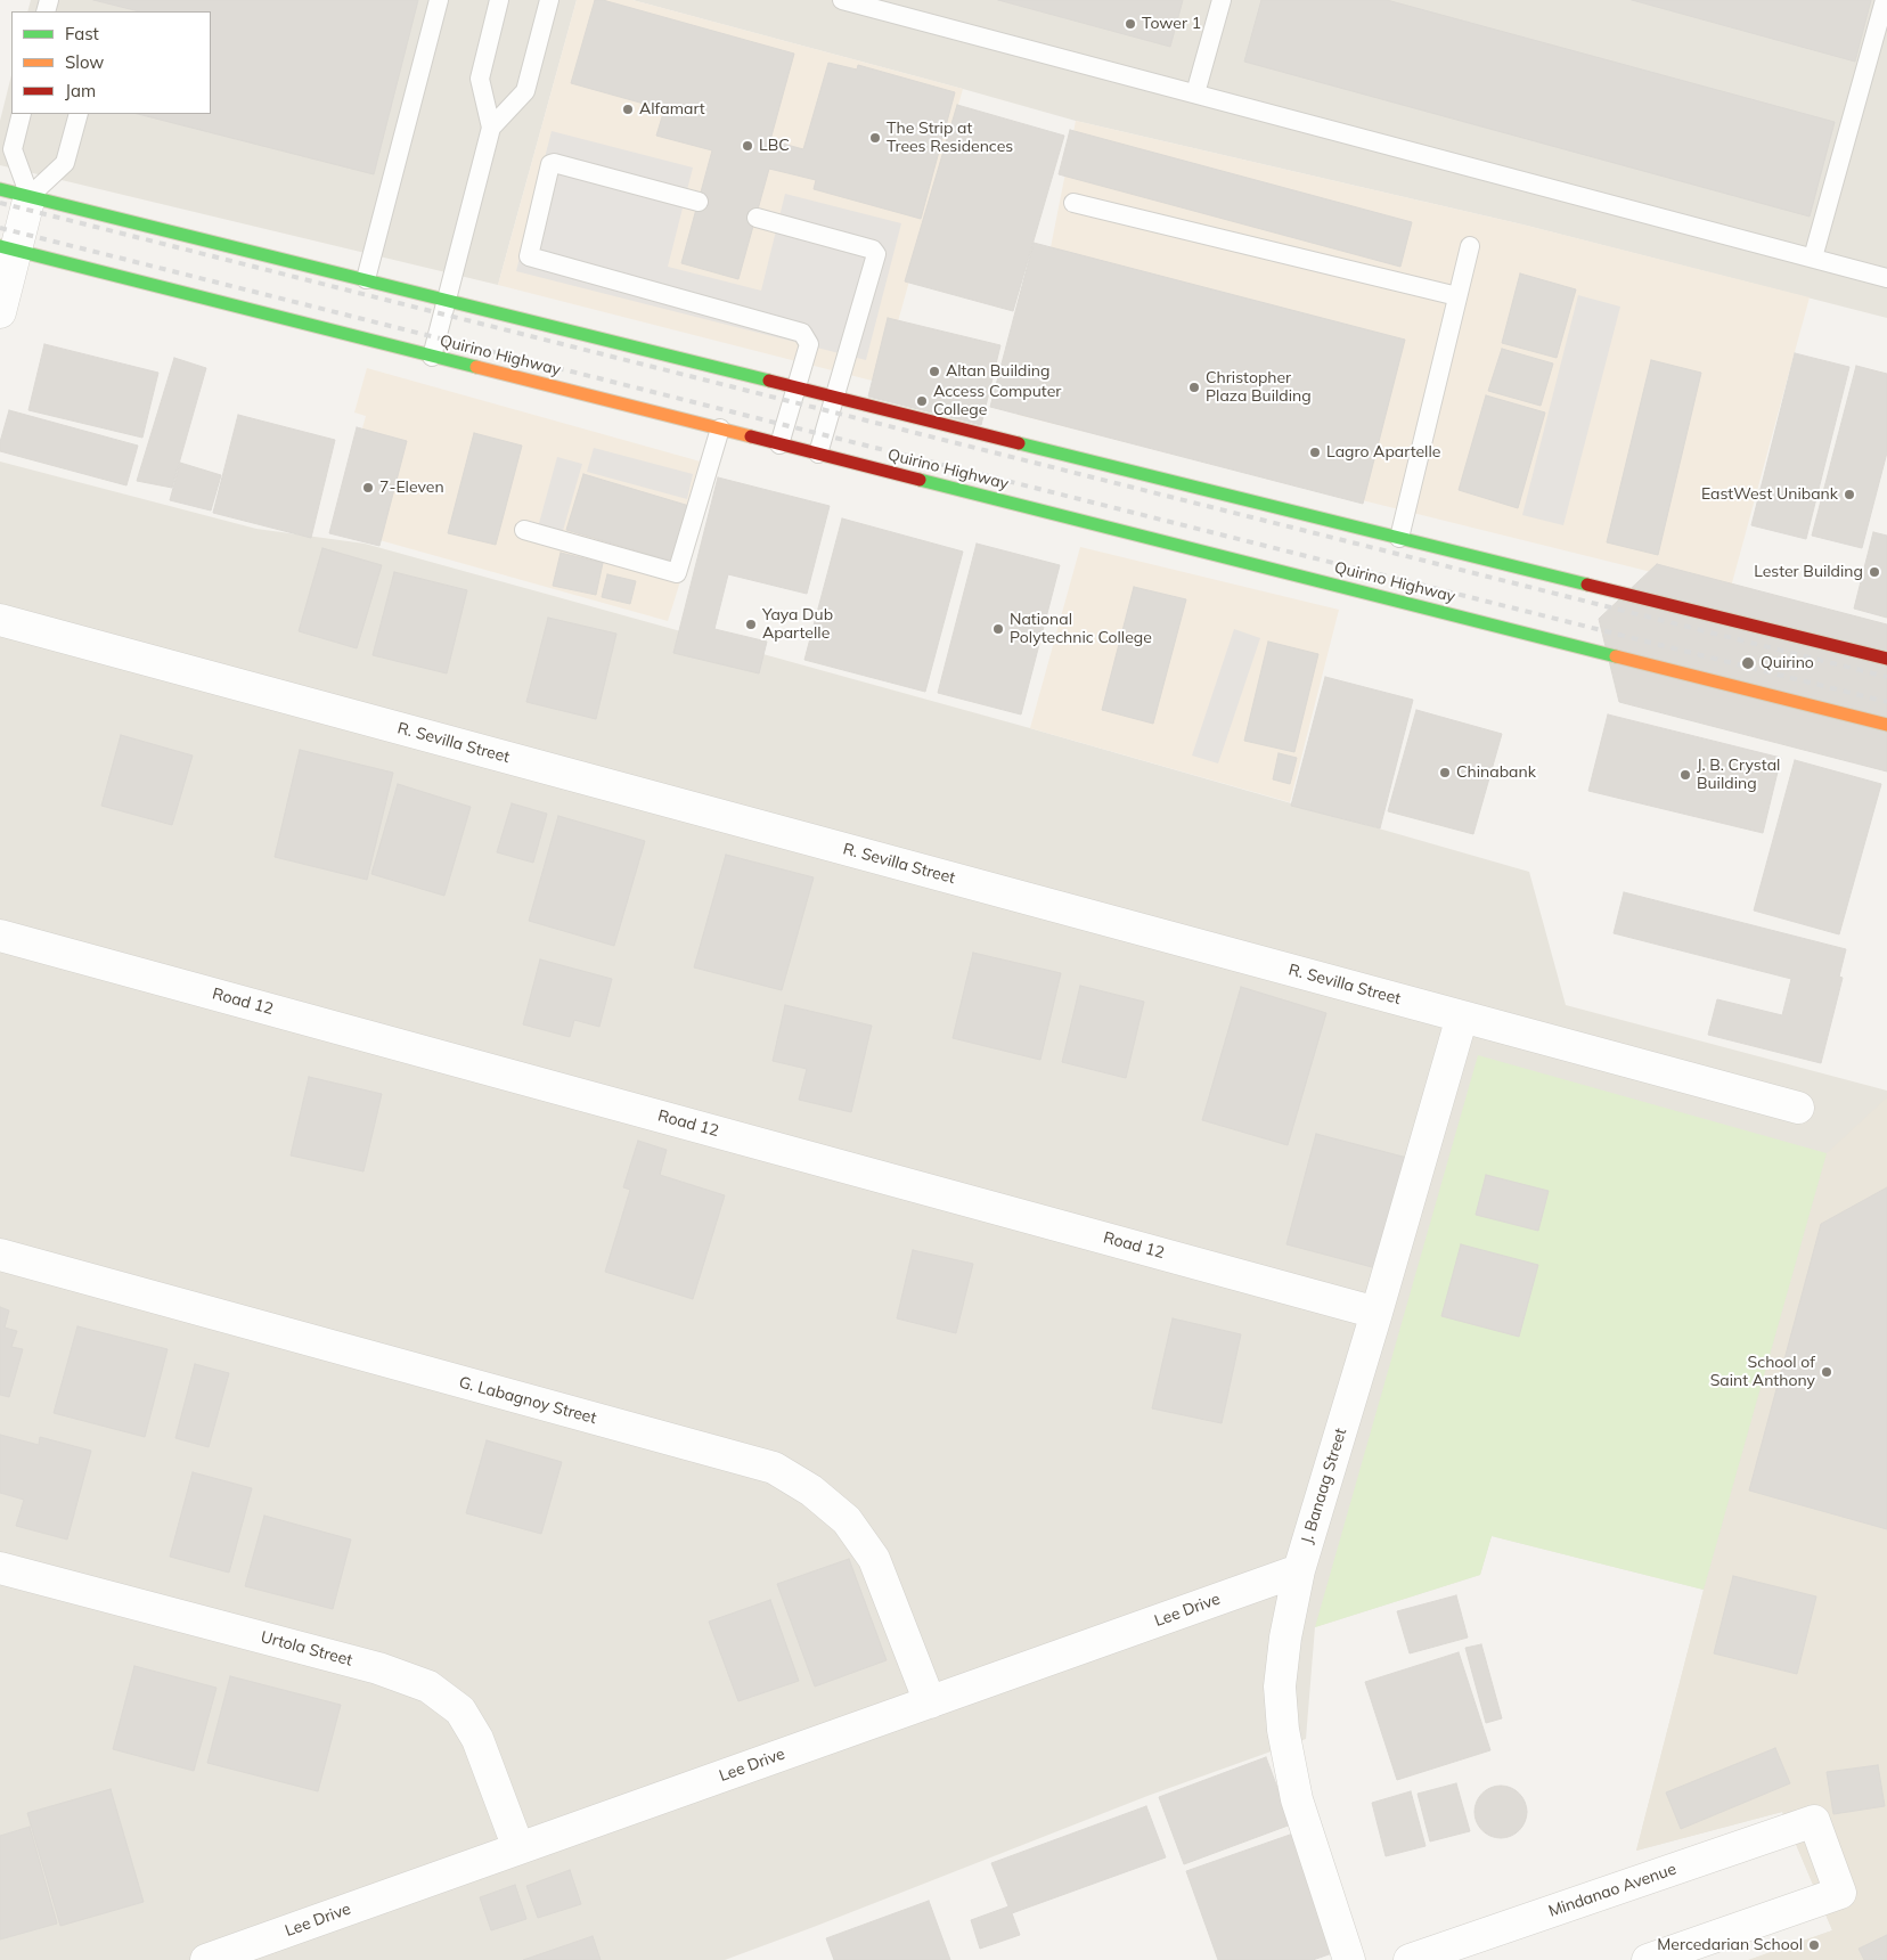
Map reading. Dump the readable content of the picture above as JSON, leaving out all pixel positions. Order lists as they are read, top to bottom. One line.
{"streets":{"main road":["Quirino Highway"],"street":["R. Sevilla Street","Road 12","G. Labagnoy Street","J. Banaag Street","Lee Drive","Urtola Street","Mindanao Avenue"]},"crossings":[["R. Sevilla Street","J. Banaag Street"],["Road 12","J. Banaag Street"],["G. Labagnoy Street","Lee Drive"],["J. Banaag Street","Lee Drive"],["Lee Drive","Urtola Street"]],"places":["Tower 1","Alfamart","The Strip at Trees Residences","LBC","Altan Building","Christopher Plaza Building","Access Computer College","Lagro Apartelle","7-Eleven","EastWest Unibank","Lester Building","Yaya Dub Apartelle","National Polytechnic College","Quirino","Chinabank","J. B. Crystal Building","School of Saint Anthony","Mercedarian School"],"legend":["Fast","Slow","Jam"]}
